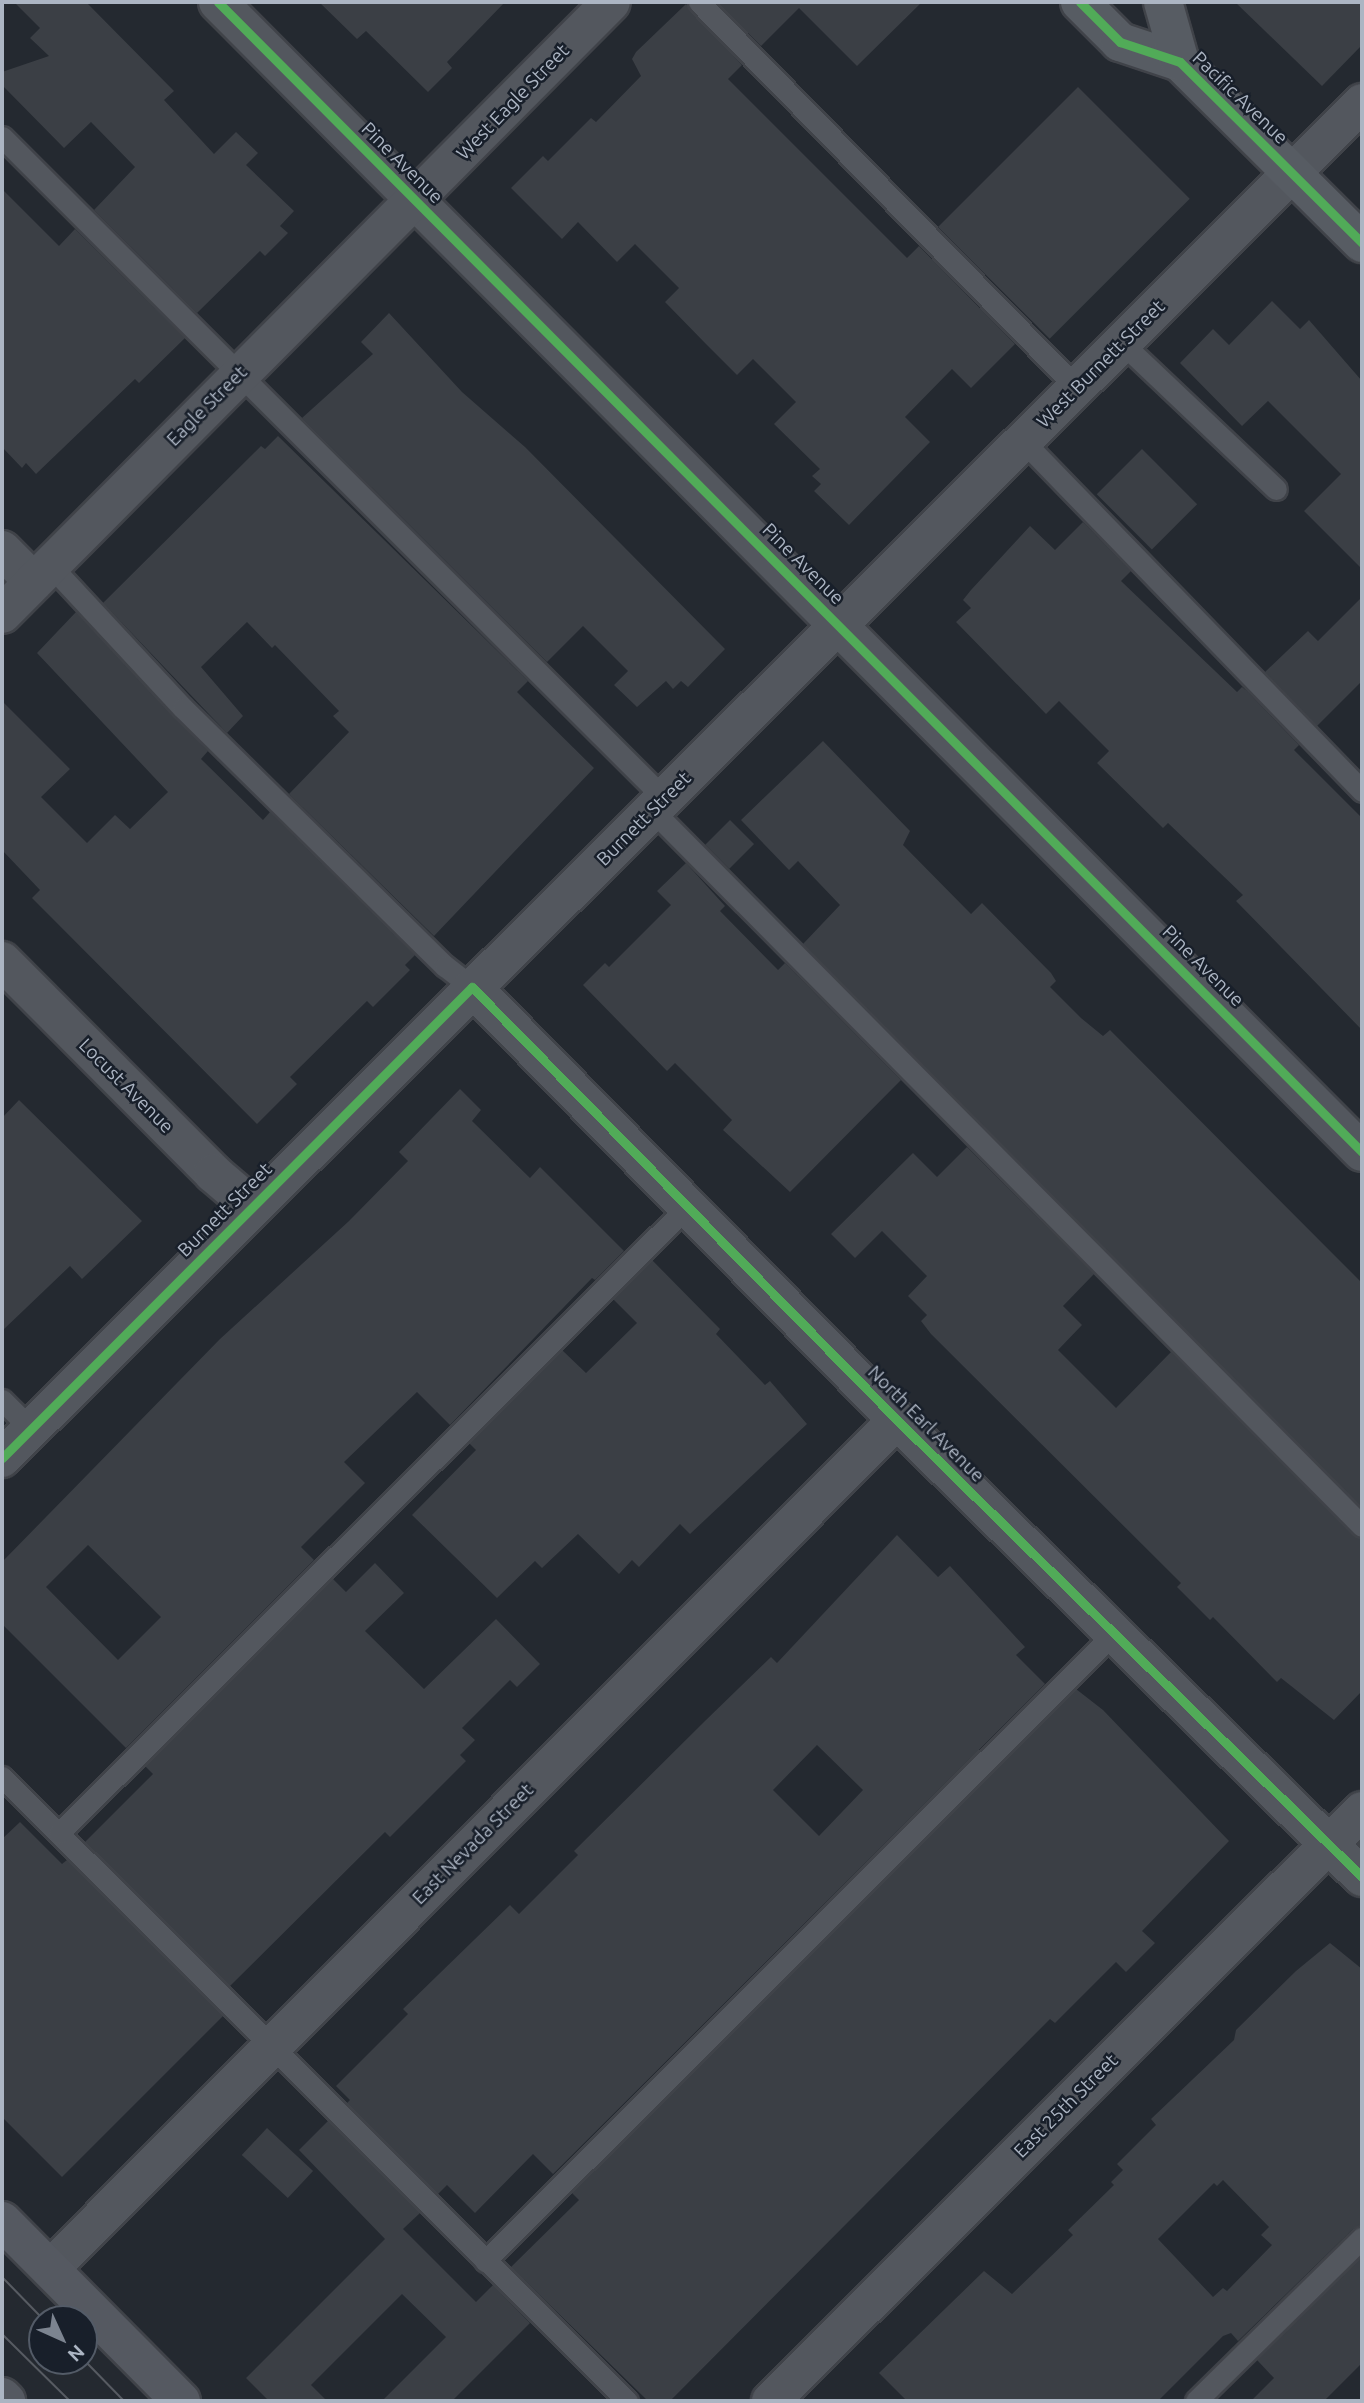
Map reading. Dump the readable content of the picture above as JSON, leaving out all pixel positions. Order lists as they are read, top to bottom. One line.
{"streets":{"main road":["Pacific Avenue"],"street":["West Eagle Street","Pine Avenue","West Burnett Street","Eagle Street","Burnett Street","Locust Avenue","North Earl Avenue","East Nevada Street","East 25th Street"]},"crossings":[["Pacific Avenue","West Burnett Street"],["West Eagle Street","Pine Avenue"],["West Eagle Street","Eagle Street"],["Pine Avenue","West Burnett Street"],["Pine Avenue","Eagle Street"],["Pine Avenue","Burnett Street"],["West Burnett Street","Burnett Street"],["Burnett Street","Locust Avenue"],["Burnett Street","North Earl Avenue"],["North Earl Avenue","East Nevada Street"],["North Earl Avenue","East 25th Street"]],"north":"bottom right"}
